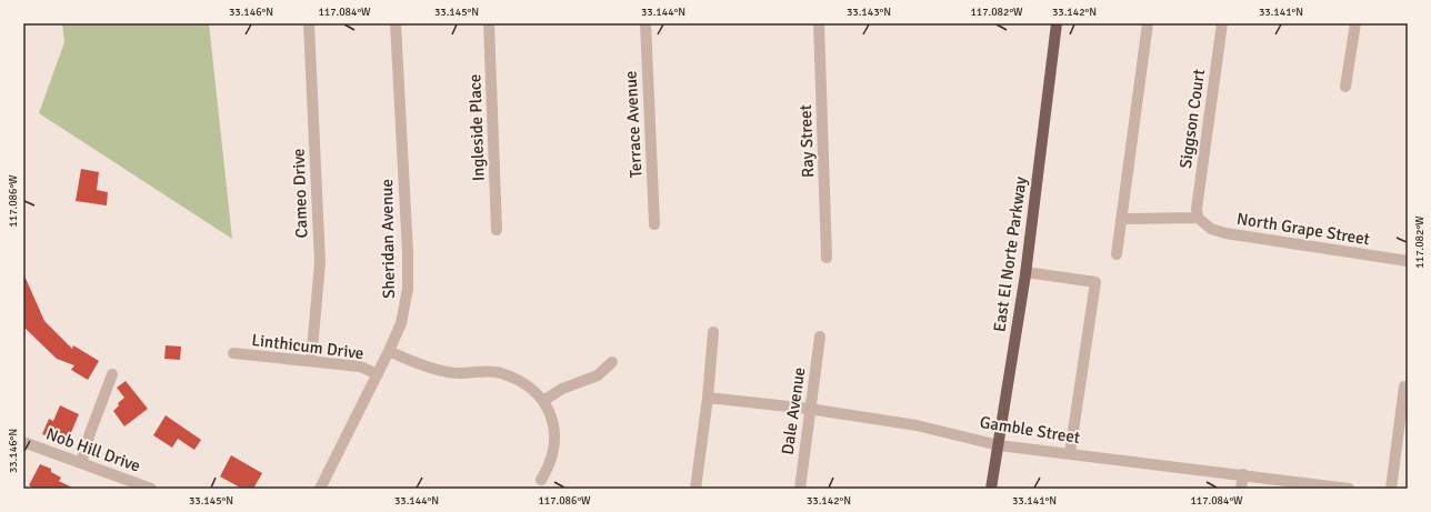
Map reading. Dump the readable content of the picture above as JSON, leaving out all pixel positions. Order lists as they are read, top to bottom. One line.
{"streets":{"main road":["East El Norte Parkway"],"street":["Siggson Court","Terrace Avenue","Ingleside Place","Ray Street","Cameo Drive","North Grape Street","Sheridan Avenue","Linthicum Drive","Dale Avenue","Gamble Street","Nob Hill Drive"]},"crossings":[["Siggson Court","North Grape Street"],["Cameo Drive","Linthicum Drive"],["Sheridan Avenue","Linthicum Drive"],["East El Norte Parkway","Gamble Street"],["Dale Avenue","Gamble Street"]],"coordinates":["33.146°N","117.084°W","33.145°N","33.144°N","33.143°N","117.082°W","33.142°N","33.141°N","117.086°W"]}
